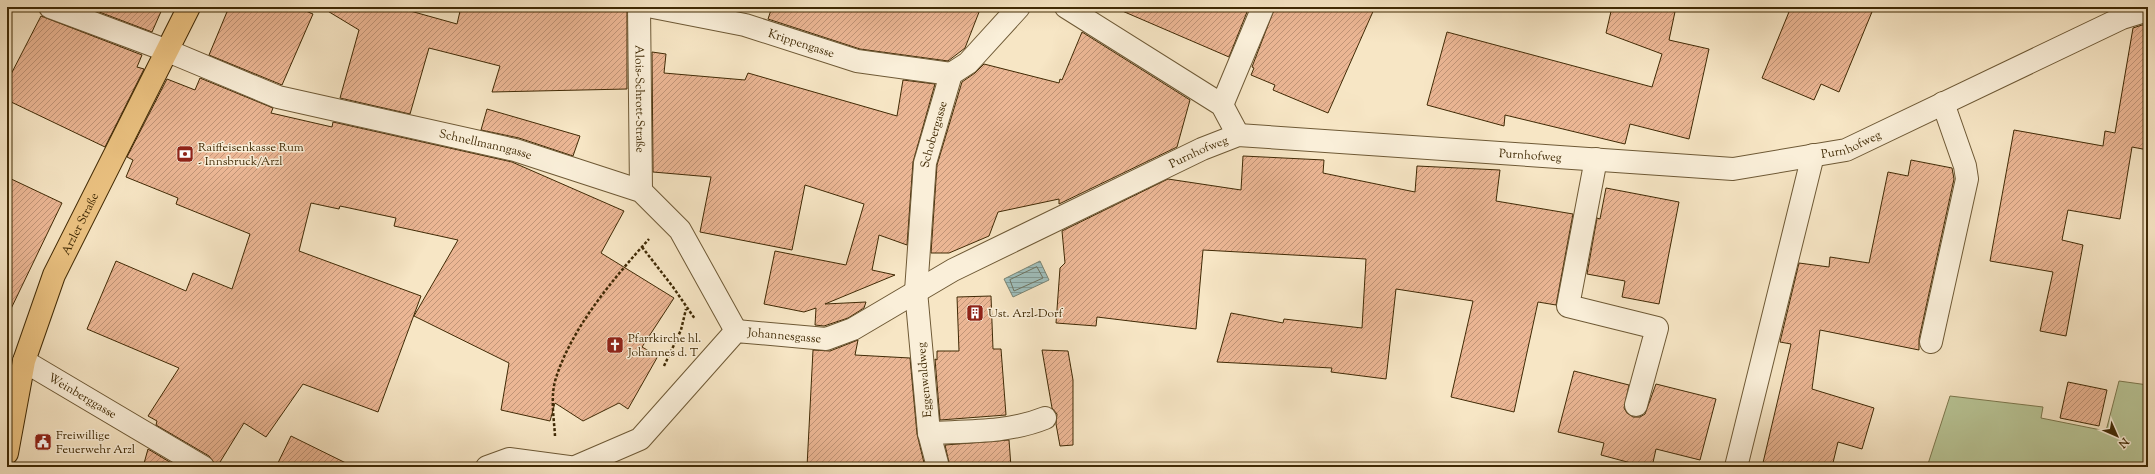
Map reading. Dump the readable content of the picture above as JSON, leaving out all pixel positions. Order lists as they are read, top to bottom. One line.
{"streets":{"main road":["Arzler Straße"],"street":["Krippengasse","Alois-Schrott-Straße","Schobergasse","Purnhofweg","Schnellmanngasse","Johannesgasse","Eggenwaldweg","Weinberggasse"]},"crossings":[["Krippengasse","Schobergasse"],["Alois-Schrott-Straße","Schnellmanngasse"],["Schobergasse","Purnhofweg"],["Schobergasse","Johannesgasse"],["Schobergasse","Eggenwaldweg"],["Purnhofweg","Johannesgasse"],["Purnhofweg","Eggenwaldweg"],["Schnellmanngasse","Arzler Straße"],["Schnellmanngasse","Johannesgasse"],["Arzler Straße","Weinberggasse"],["Johannesgasse","Eggenwaldweg"]],"places":{"bank":["Raiffeisenkasse Rum - Innsbruck/Arzl"],"building":["Ust. Arzl-Dorf"],"church":["Pfarrkirche hl. Johannes d. T"],"public building":["Freiwillige Feuerwehr Arzl"]},"north":"bottom right"}
